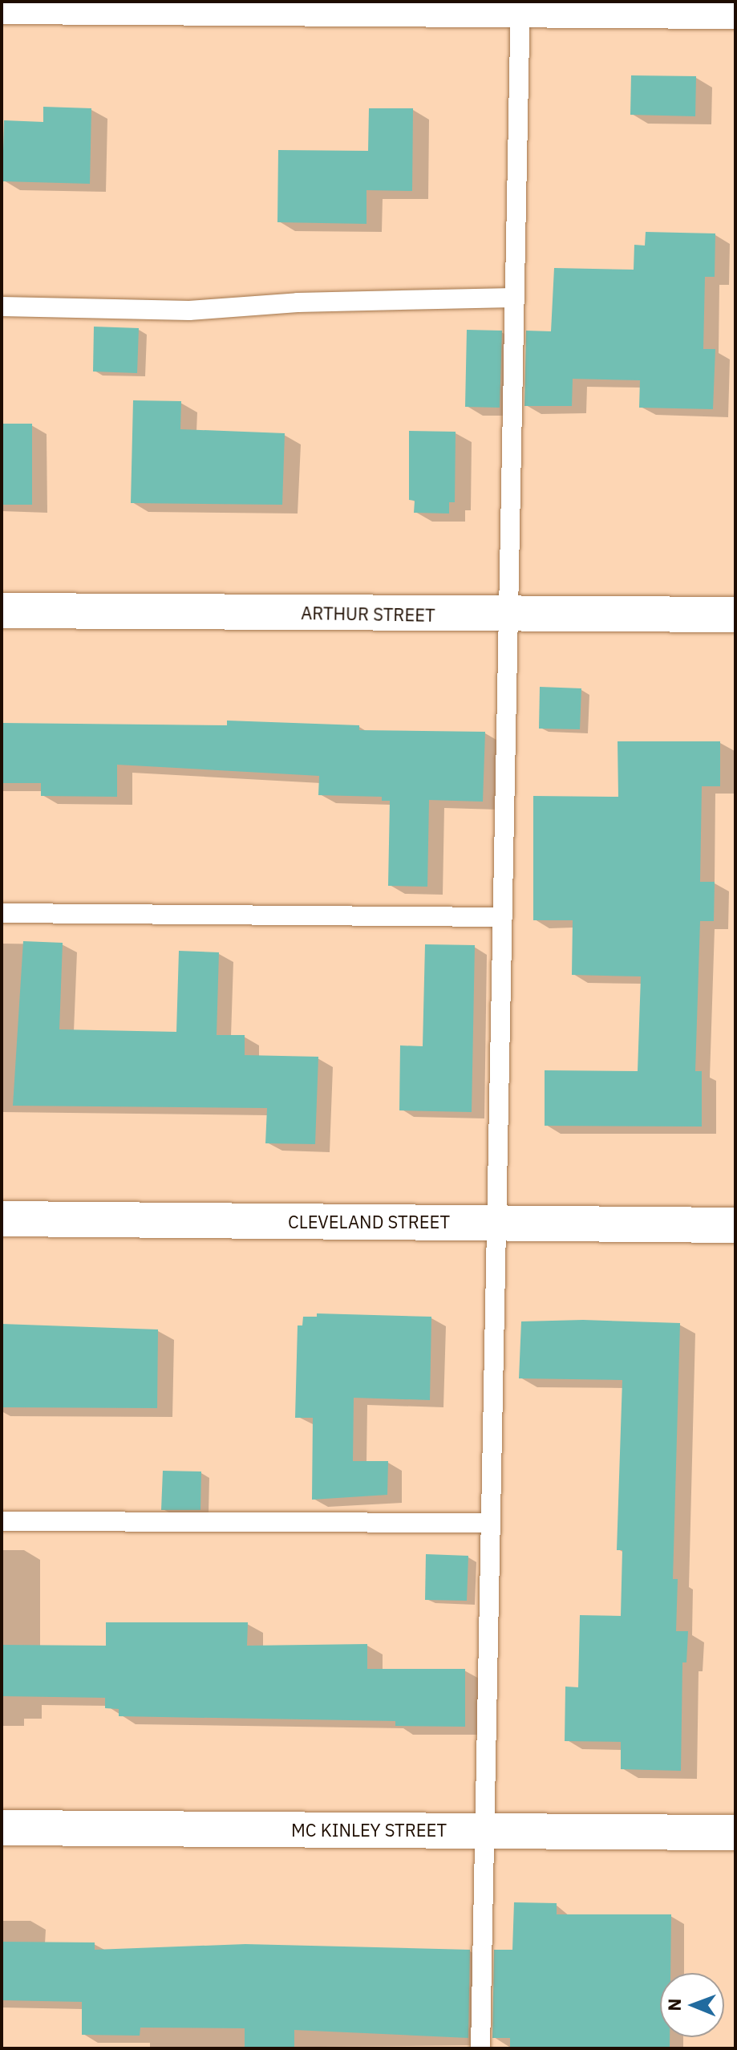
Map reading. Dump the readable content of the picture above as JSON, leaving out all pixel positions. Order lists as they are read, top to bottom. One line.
{"streets":{"street":["ARTHUR STREET","CLEVELAND STREET","MC KINLEY STREET"]},"north":"left"}
